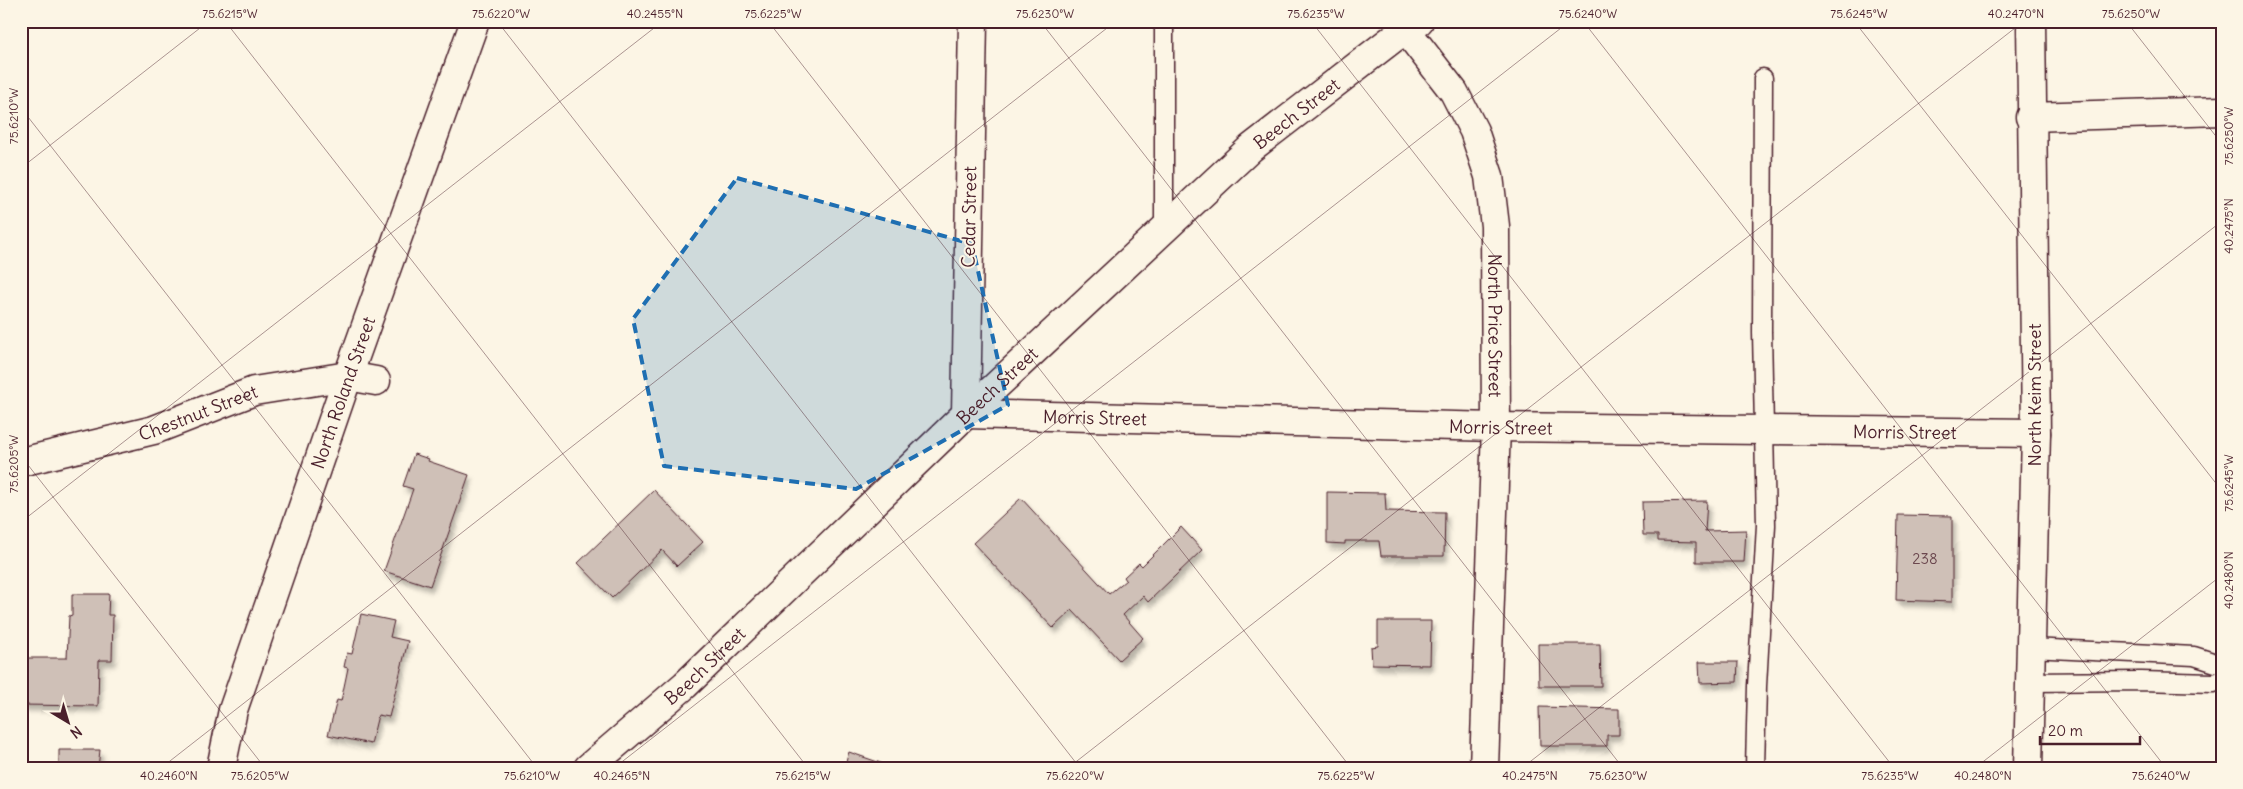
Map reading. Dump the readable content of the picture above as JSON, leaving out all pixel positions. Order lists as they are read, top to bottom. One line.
{"streets":{"street":["Beech Street","Cedar Street","North Price Street","North Roland Street","North Keim Street","Chestnut Street","Morris Street"]},"crossings":[["Beech Street","Cedar Street"],["Beech Street","North Price Street"],["Beech Street","Morris Street"],["Cedar Street","Morris Street"],["North Price Street","Morris Street"],["North Roland Street","Chestnut Street"],["North Keim Street","Morris Street"]],"house_numbers":["238"],"scale_bar":"20 m","north":"bottom right","coordinates":["75.6215°W","75.6220°W","40.2455°N","75.6225°W","75.6230°W","75.6235°W","75.6240°W","75.6245°W","40.2470°N","75.6250°W","75.6210°W","40.2475°N","75.6205°W","40.2480°N","40.2460°N","40.2465°N"]}
